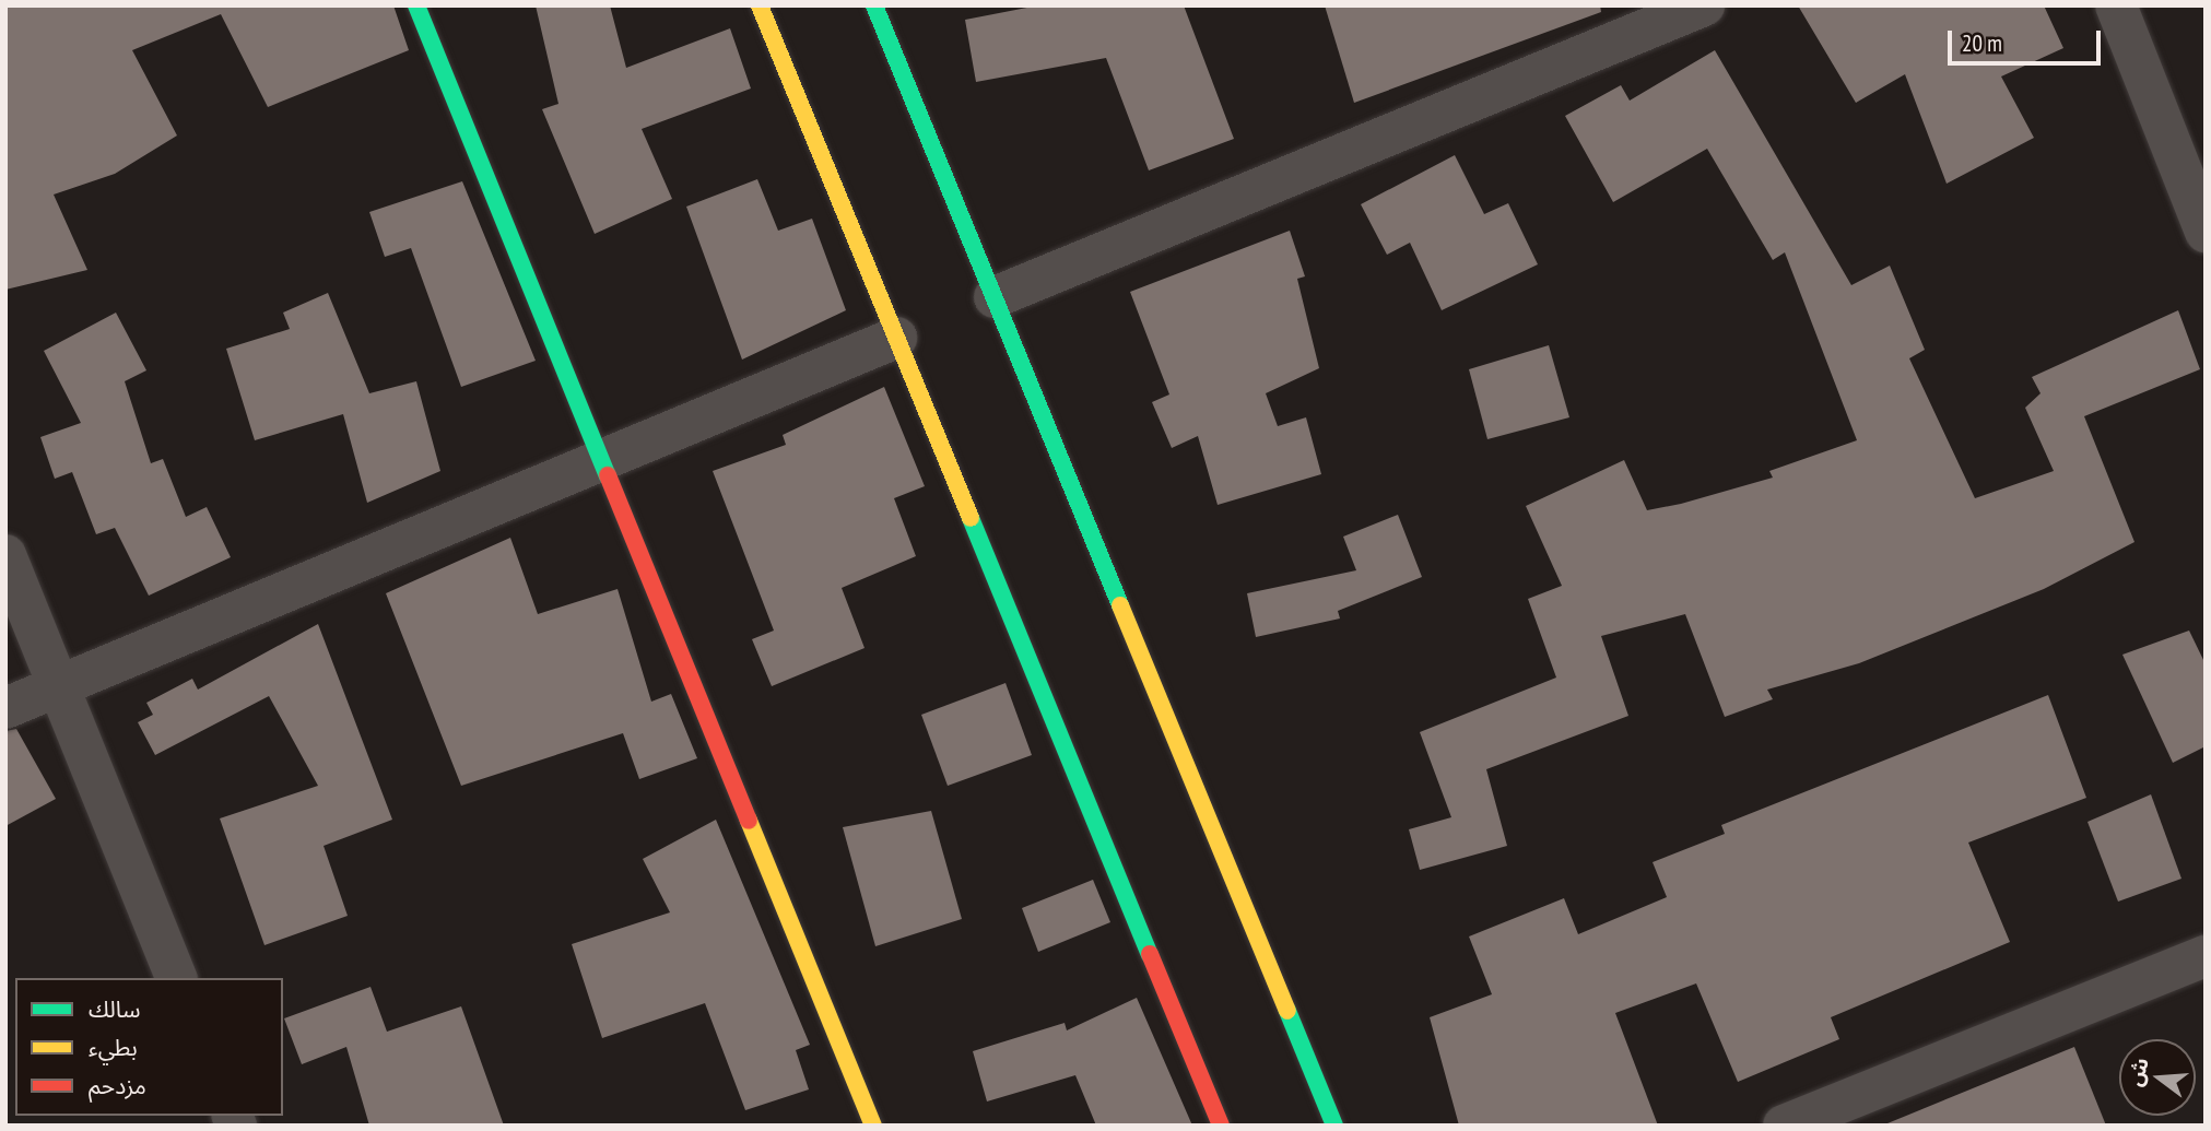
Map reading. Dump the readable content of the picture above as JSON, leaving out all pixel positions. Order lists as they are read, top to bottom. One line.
{"legend":["سالك","بطيء","مزدحم"],"scale_bar":"20 m","north":"left"}
